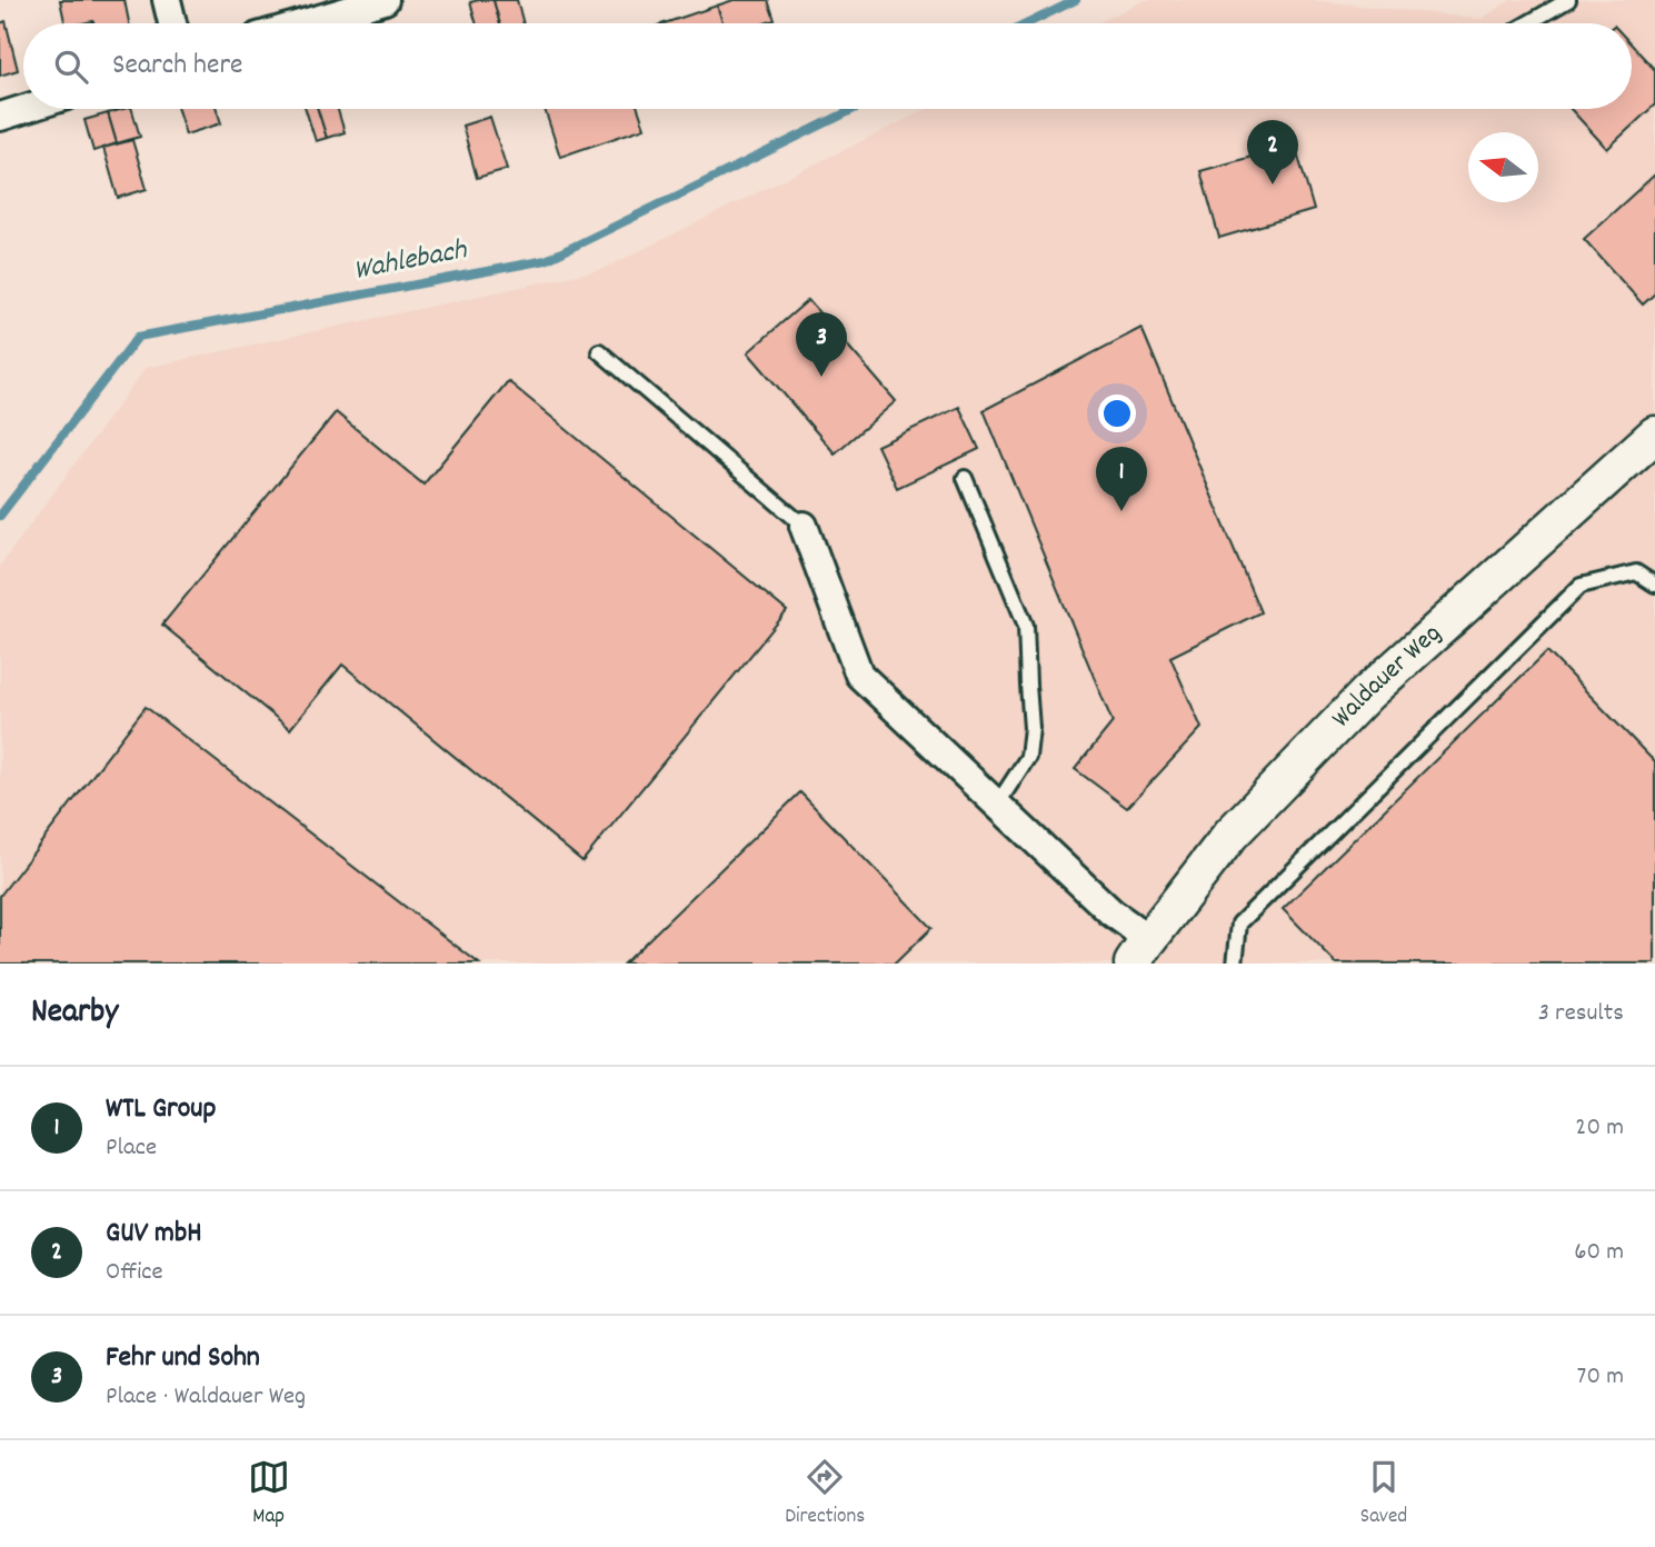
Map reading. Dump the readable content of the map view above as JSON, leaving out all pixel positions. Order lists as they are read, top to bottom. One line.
{"streets":{"street":["Waldauer Weg"]},"water":["Wahlebach"],"north":"left","page":{"search":"Search here","pins":["2","3","1"],"heading":["Nearby","3 results"],"list":[{"mark":"1","name":"WTL Group","note":"Place","value":"20 m"},{"mark":"2","name":"GUV mbH","note":"Office","value":"60 m"},{"mark":"3","name":"Fehr und Sohn","note":"Place · Waldauer Weg","value":"70 m"}],"nav":["Map","Directions","Saved"]}}
